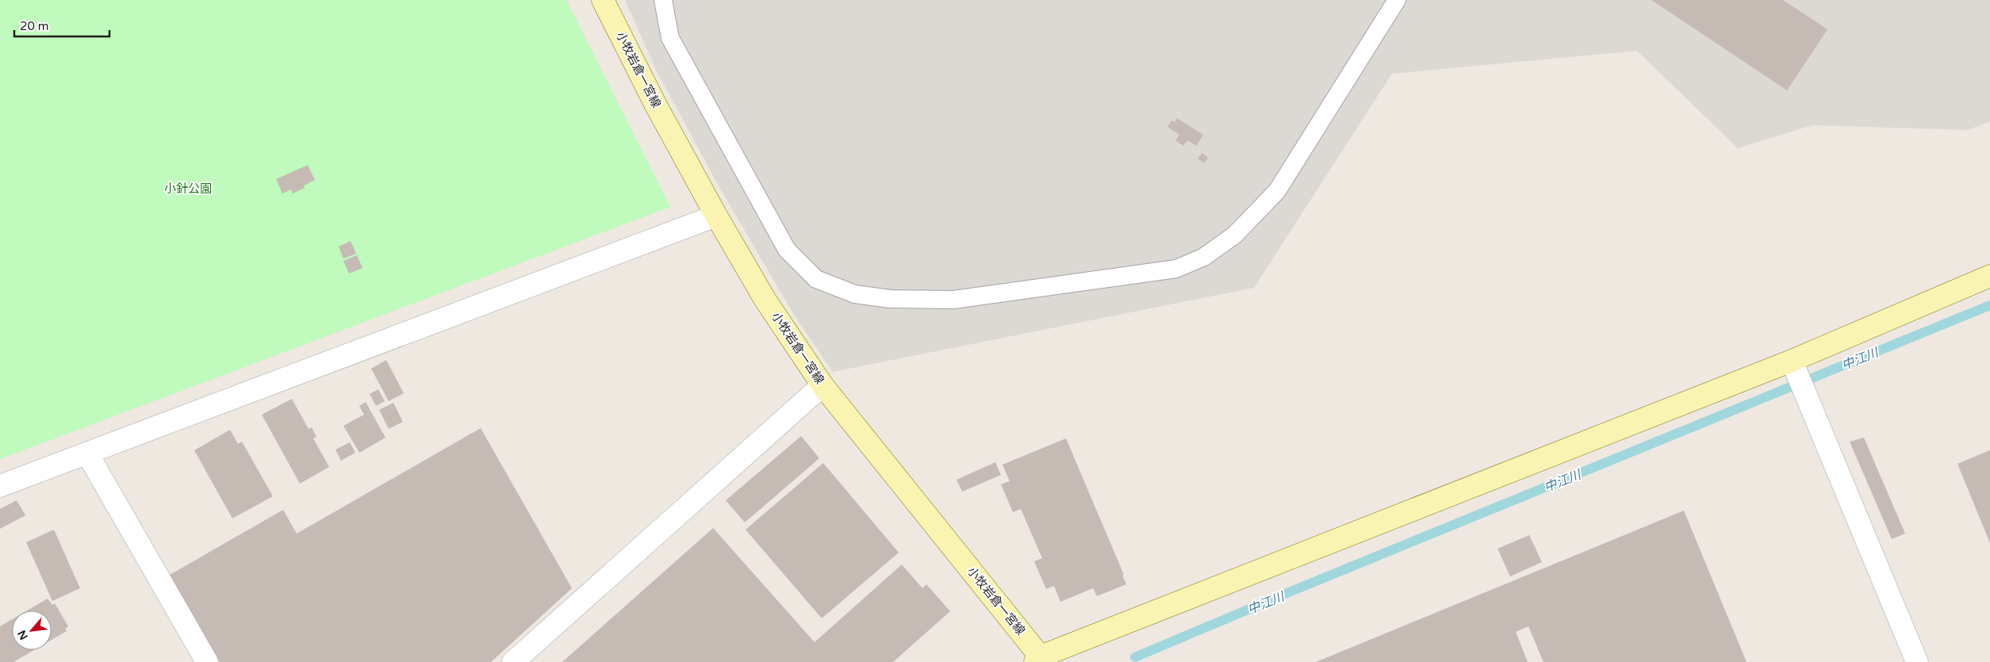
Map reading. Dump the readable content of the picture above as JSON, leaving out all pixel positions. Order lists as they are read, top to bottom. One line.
{"streets":{"street":["小牧岩倉一宮線"]},"water":["中江川"],"parks":["小針公園"],"scale_bar":"20 m","north":"bottom left"}
